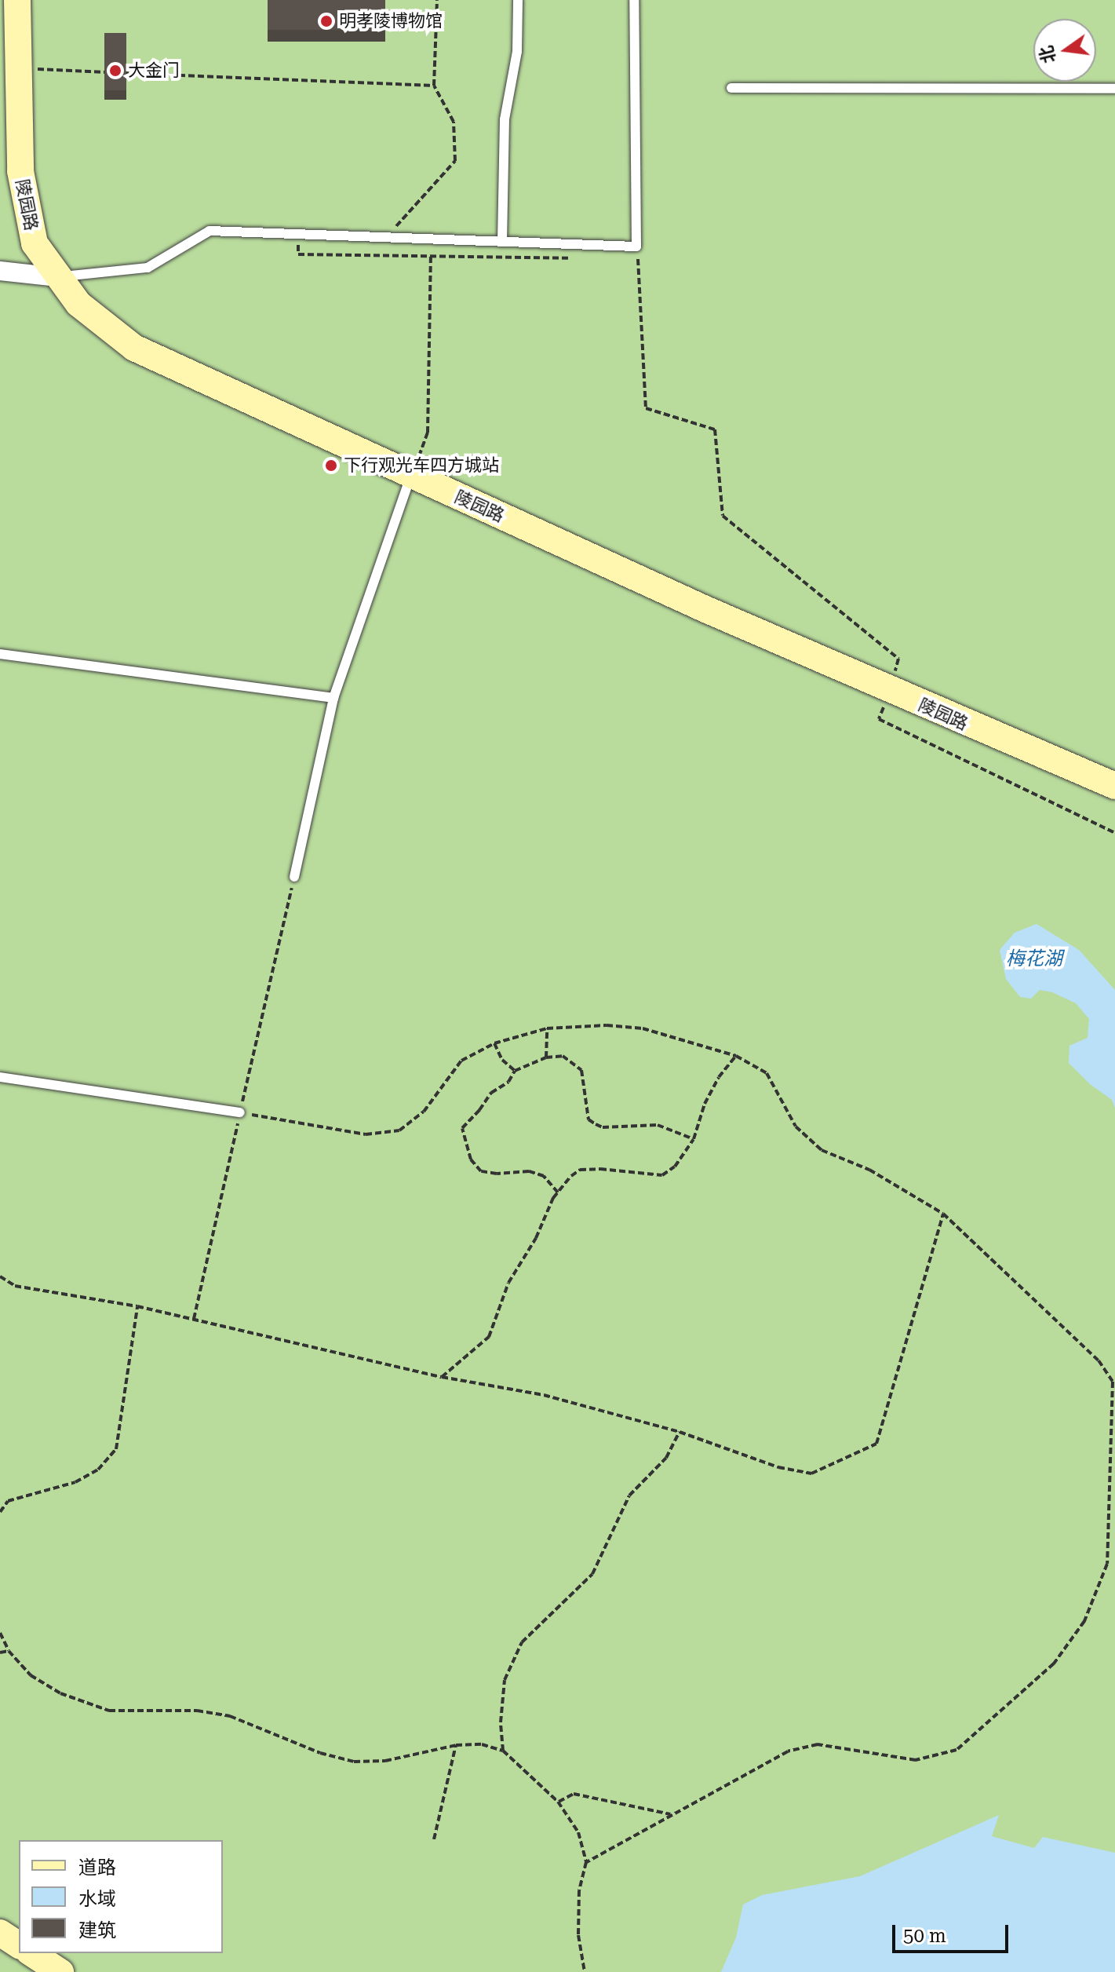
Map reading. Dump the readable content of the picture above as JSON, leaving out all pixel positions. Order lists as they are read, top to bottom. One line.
{"streets":{"street":["陵园路"]},"water":["梅花湖"],"places":["明孝陵博物馆","大金门","下行观光车四方城站"],"legend":["道路","水域","建筑"],"scale_bar":"50 m","north":"left"}
